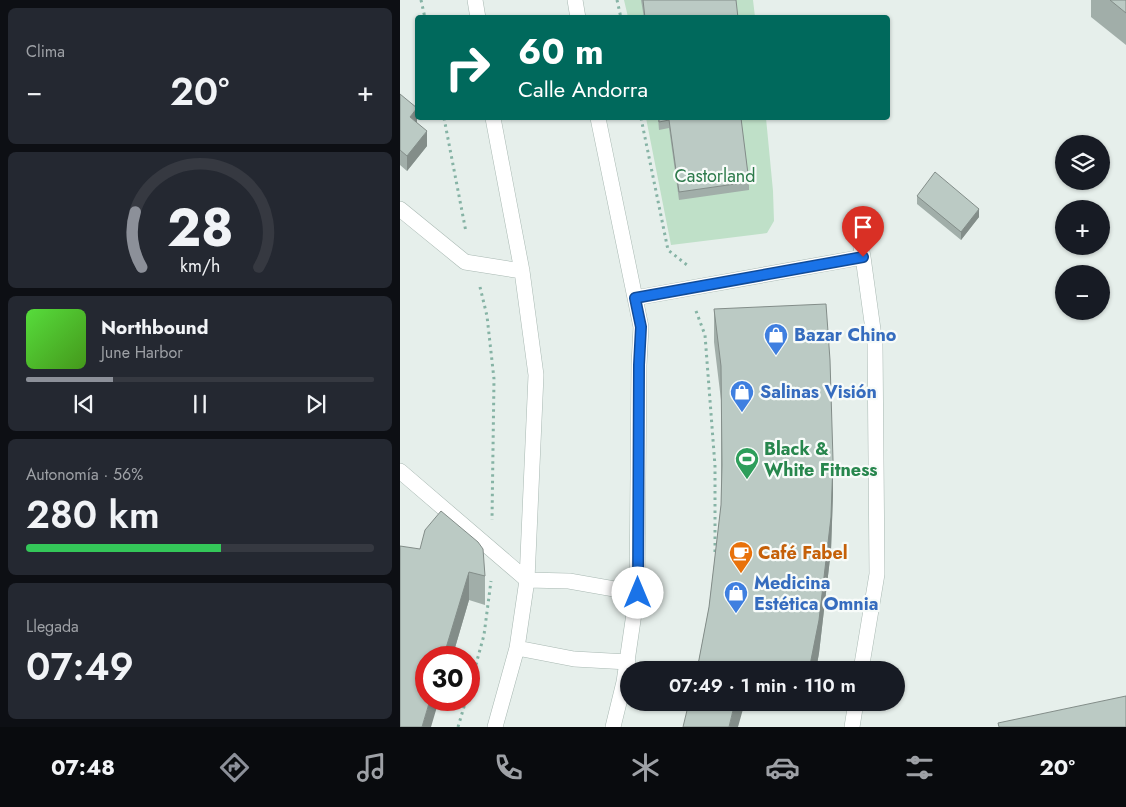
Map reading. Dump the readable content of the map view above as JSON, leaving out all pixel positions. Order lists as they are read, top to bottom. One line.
{"parks":["Castorland"],"places":{"shop":["Bazar Chino","Salinas Visión","Medicina Estética Omnia"],"sports":["Black & White Fitness"],"cafe":["Café Fabel"]},"page":{"tile":["Clima",["Autonomía · 56%","280 km"],["Llegada","07:49"]],"turn":["60 m","Calle Andorra"],"heat":["−","20°","+"],"map_buttons":["+","−"],"song":["Northbound","June Harbor"],"limit":"30","trip":"07:49 · 1 min · 110 m","tabs":["07:48","20°"],"gauge":["28","km/h"]}}
